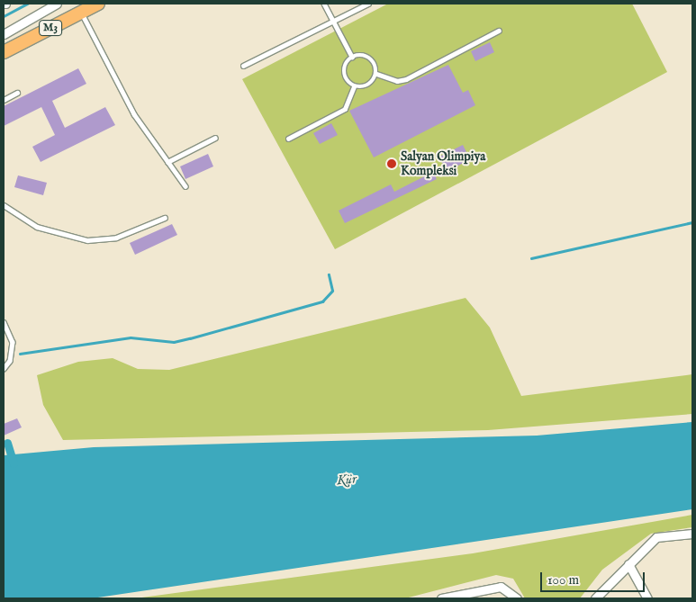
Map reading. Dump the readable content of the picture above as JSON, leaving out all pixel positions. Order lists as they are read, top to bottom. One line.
{"streets":{"main road":["M3"]},"water":["Kür"],"places":["Salyan Olimpiya Kompleksi"],"scale_bar":"100 m"}
